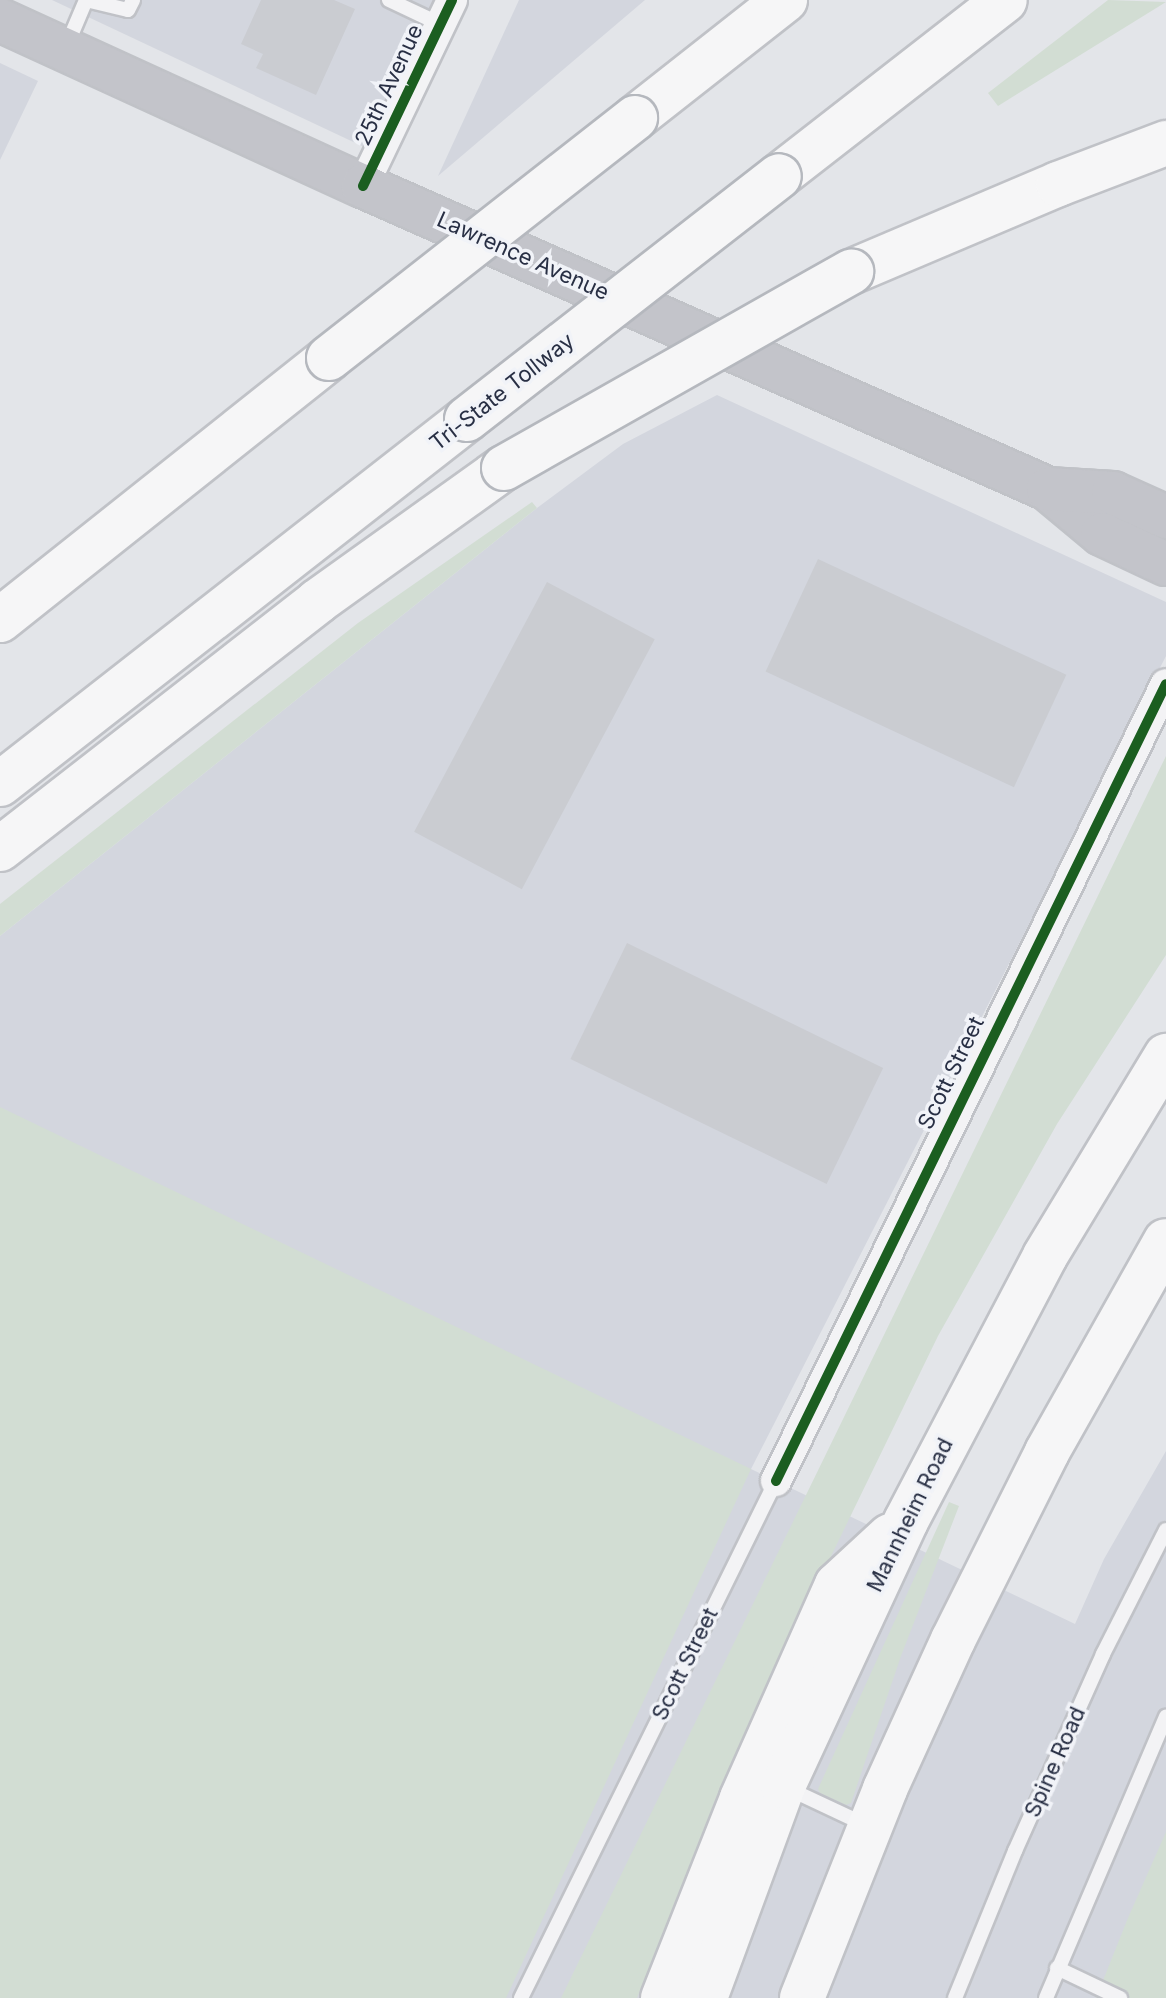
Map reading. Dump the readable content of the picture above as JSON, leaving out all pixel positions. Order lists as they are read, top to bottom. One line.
{"streets":{"main road":["Lawrence Avenue","Tri-State Tollway","Mannheim Road"],"street":["25th Avenue","Scott Street"],"lane":["Spine Road"]},"crossings":[["25th Avenue","Lawrence Avenue"]]}
